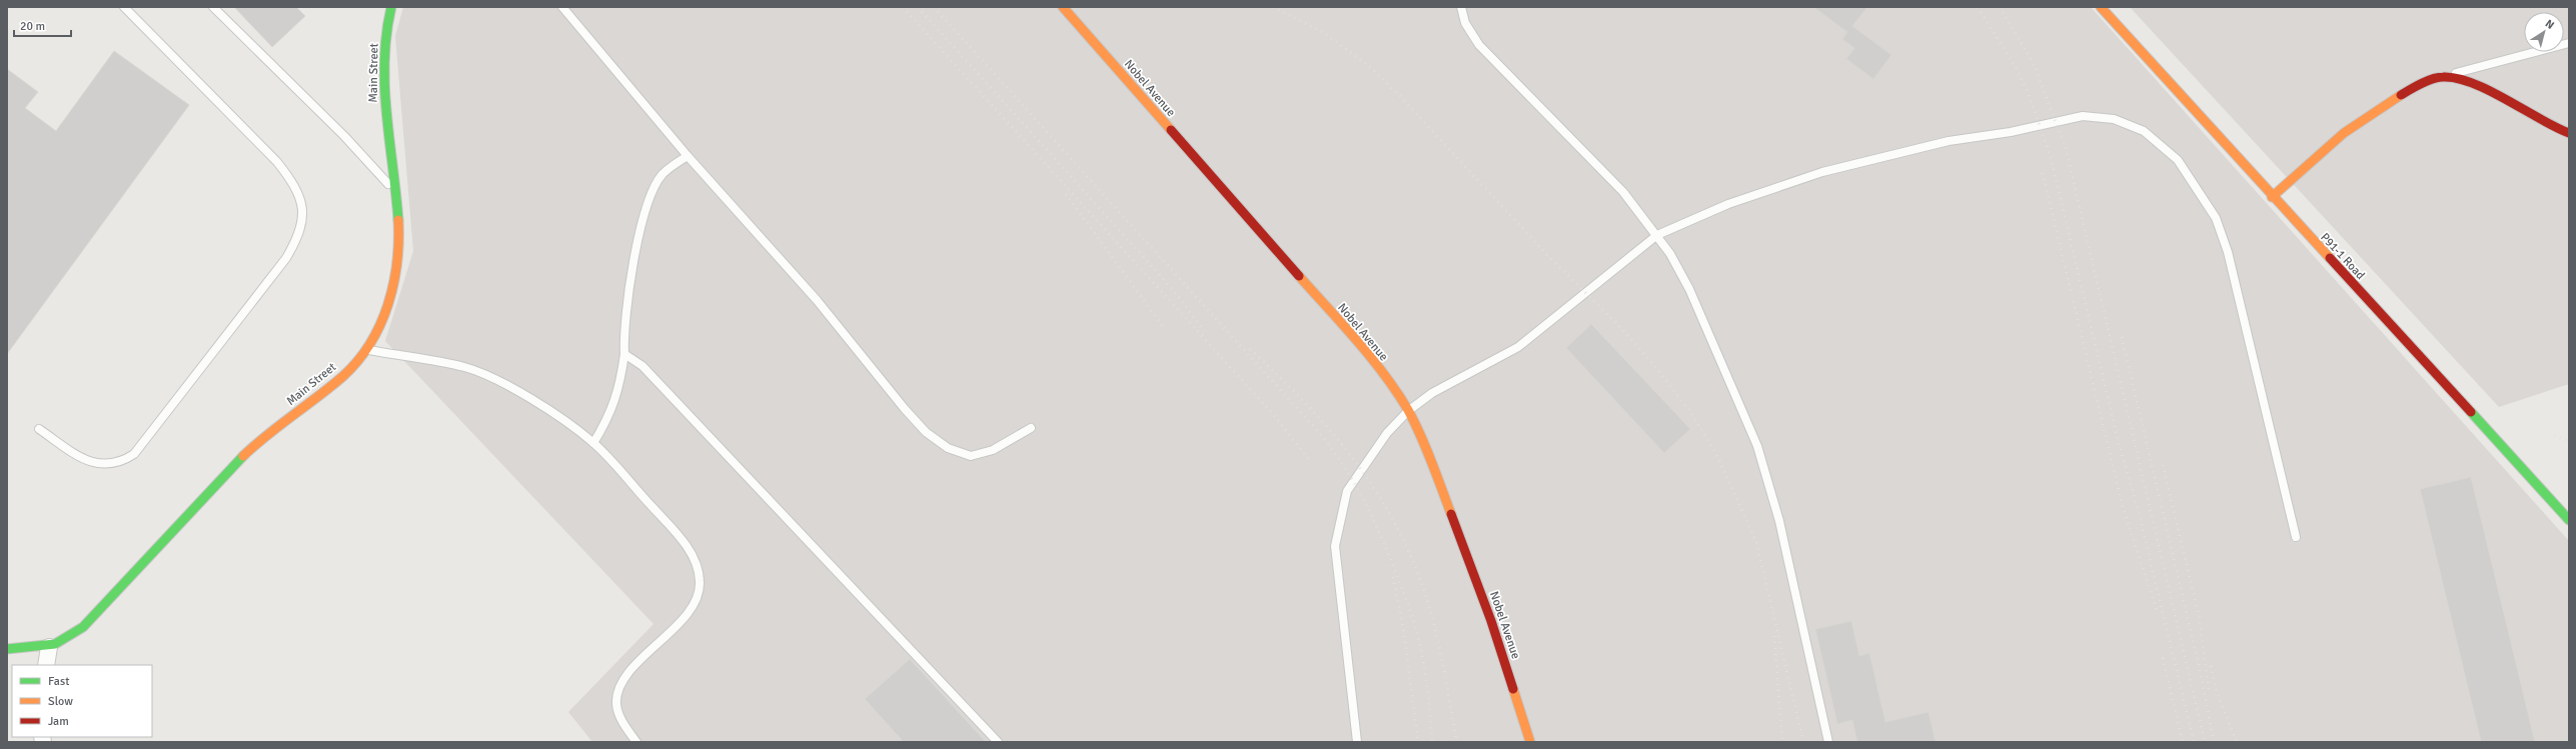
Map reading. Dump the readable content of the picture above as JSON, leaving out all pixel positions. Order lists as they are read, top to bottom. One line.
{"streets":{"street":["Main Street","Nobel Avenue","P91-1 Road"]},"legend":["Fast","Slow","Jam"],"scale_bar":"20 m","north":"top right"}
